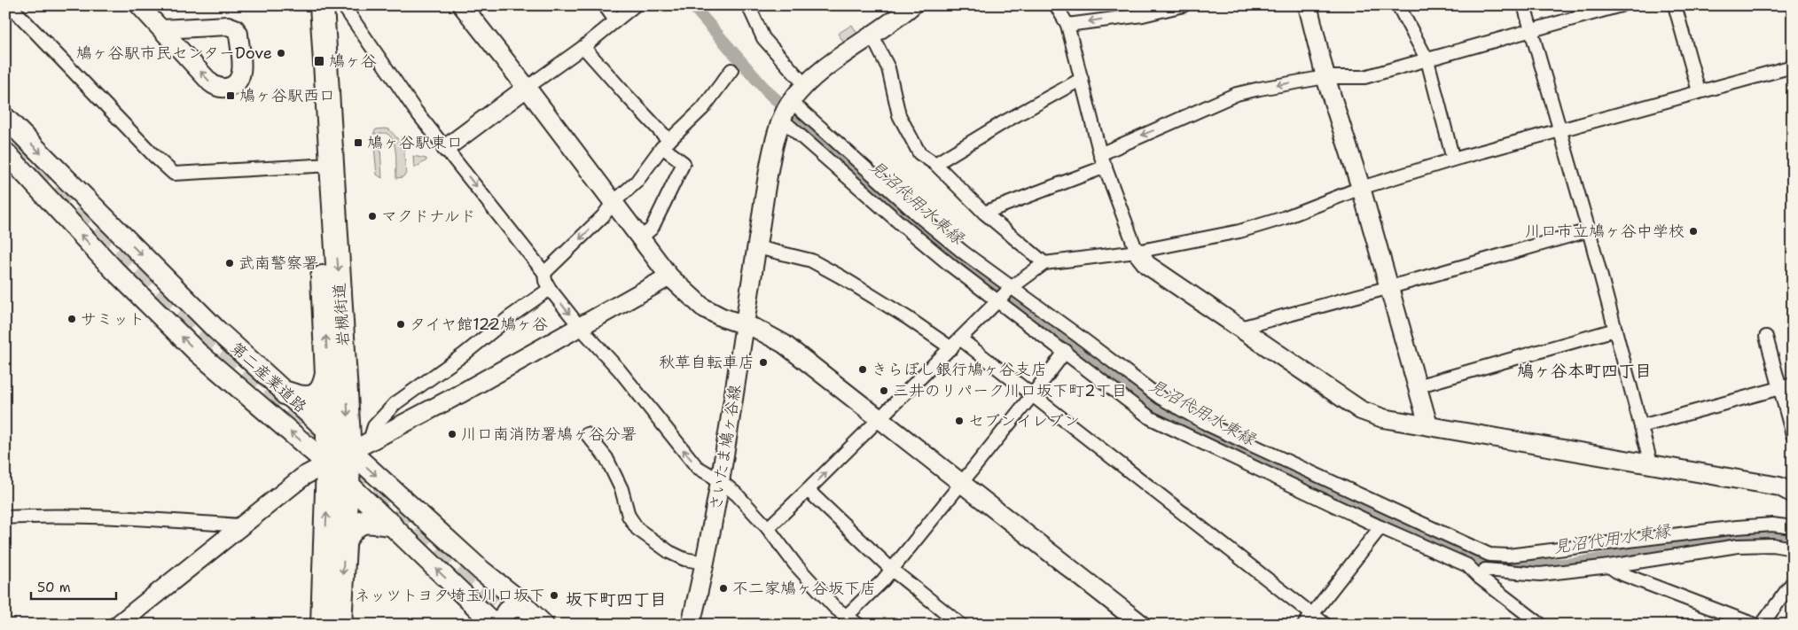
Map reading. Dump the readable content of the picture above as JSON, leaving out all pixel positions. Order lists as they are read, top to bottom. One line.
{"streets":{"highway":["岩槻街道"],"main road":["第二産業道路"],"street":["さいたま鳩ヶ谷線"]},"crossings":[["岩槻街道","第二産業道路"]],"districts":["鳩ヶ谷本町四丁目","坂下町四丁目"],"water":["見沼代用水東縁"],"places":{"other":["鳩ヶ谷駅市民センターDove","マクドナルド","川口市立鳩ヶ谷中学校","武南警察署","サミット","タイヤ館122鳩ヶ谷","秋草自転車店","きらぼし銀行鳩ヶ谷支店","三井のリパーク川口坂下町2丁目","セブンイレブン","川口南消防署鳩ヶ谷分署","不二家鳩ヶ谷坂下店","ネッツトヨタ埼玉川口坂下"],"transit":["鳩ヶ谷","鳩ヶ谷駅西口","鳩ヶ谷駅東口"]},"scale_bar":"50 m"}
